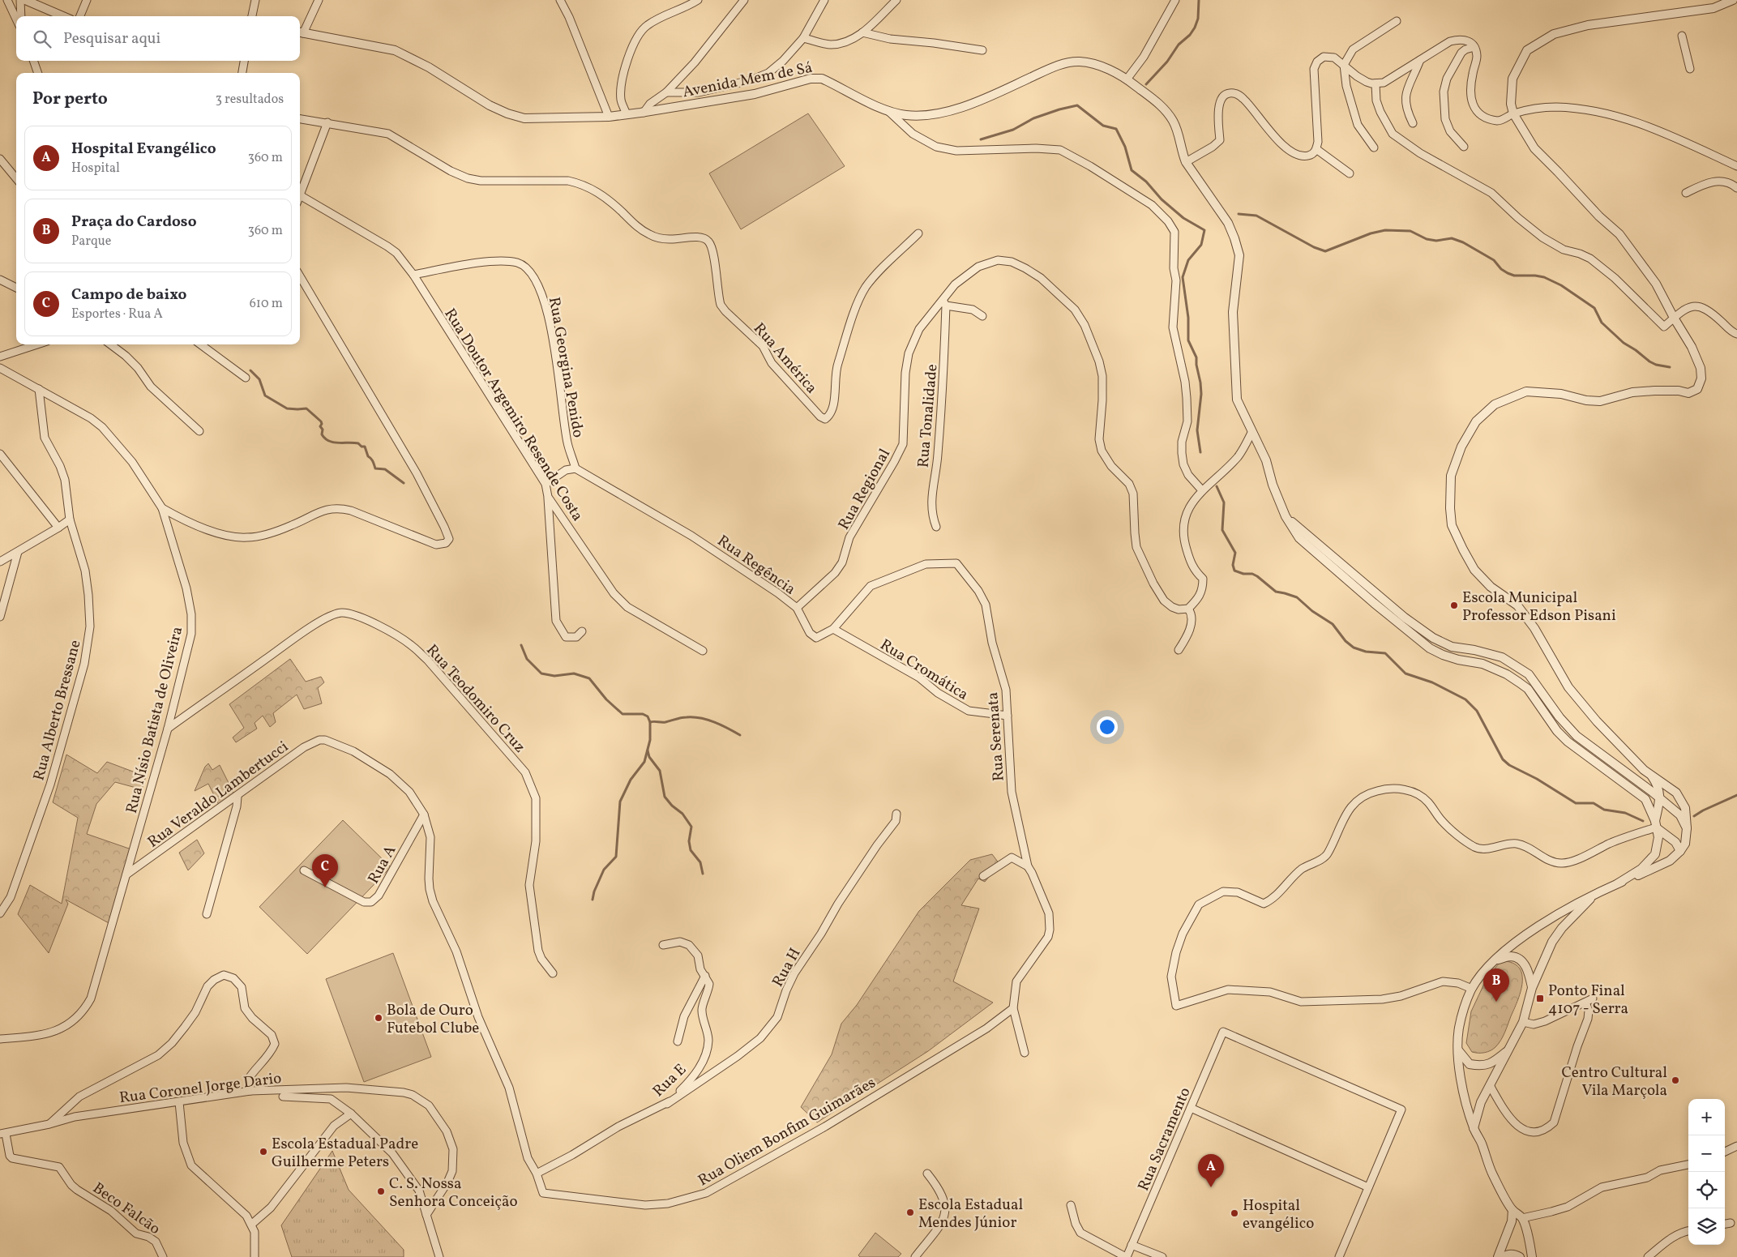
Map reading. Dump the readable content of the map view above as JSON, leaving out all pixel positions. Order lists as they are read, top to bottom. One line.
{"streets":{"street":["Avenida Mem de Sá","Rua América","Rua Georgina Penido","Rua Doutor Argemiro Resende Costa","Rua Tonalidade","Rua Regional","Rua Regência","Rua Cromática","Rua Teodomiro Cruz","Rua Alberto Bressane","Rua Nísio Batista de Oliveira","Rua Serenata","Rua Veraldo Lambertucci","Rua A","Rua H","Rua E","Rua Coronel Jorge Dario","Rua Oliem Bonfim Guimarães","Rua Sacramento","Beco Falcão"]},"crossings":[["Rua Georgina Penido","Rua Doutor Argemiro Resende Costa"],["Rua Georgina Penido","Rua Regência"],["Rua Tonalidade","Rua Regional"],["Rua Regional","Rua Regência"],["Rua Regência","Rua Cromática"],["Rua Regência","Rua Serenata"],["Rua Cromática","Rua Serenata"],["Rua Teodomiro Cruz","Rua Nísio Batista de Oliveira"],["Rua Alberto Bressane","Rua Nísio Batista de Oliveira"],["Rua Nísio Batista de Oliveira","Rua Veraldo Lambertucci"],["Rua Serenata","Rua Oliem Bonfim Guimarães"],["Rua Veraldo Lambertucci","Rua Oliem Bonfim Guimarães"],["Rua A","Rua Oliem Bonfim Guimarães"],["Rua H","Rua E"],["Rua E","Rua Oliem Bonfim Guimarães"],["Rua Coronel Jorge Dario","Beco Falcão"]],"places":{"other":["Escola Municipal Professor Edson Pisani","Bola de Ouro Futebol Clube","Centro Cultural Vila Marçola","Escola Estadual Padre Guilherme Peters","C. S. Nossa Senhora Conceição","Escola Estadual Mendes Júnior","Hospital evangélico"],"transit":["Ponto Final 4107 - Serra"]},"page":{"search":"Pesquisar aqui","heading":["Por perto","3 resultados"],"list":[{"mark":"A","name":"Hospital Evangélico","note":"Hospital","value":"360 m"},{"mark":"B","name":"Praça do Cardoso","note":"Parque","value":"360 m"},{"mark":"C","name":"Campo de baixo","note":"Esportes · Rua A","value":"610 m"}],"pins":["C","B","A"],"map_buttons":["+","−"]}}
